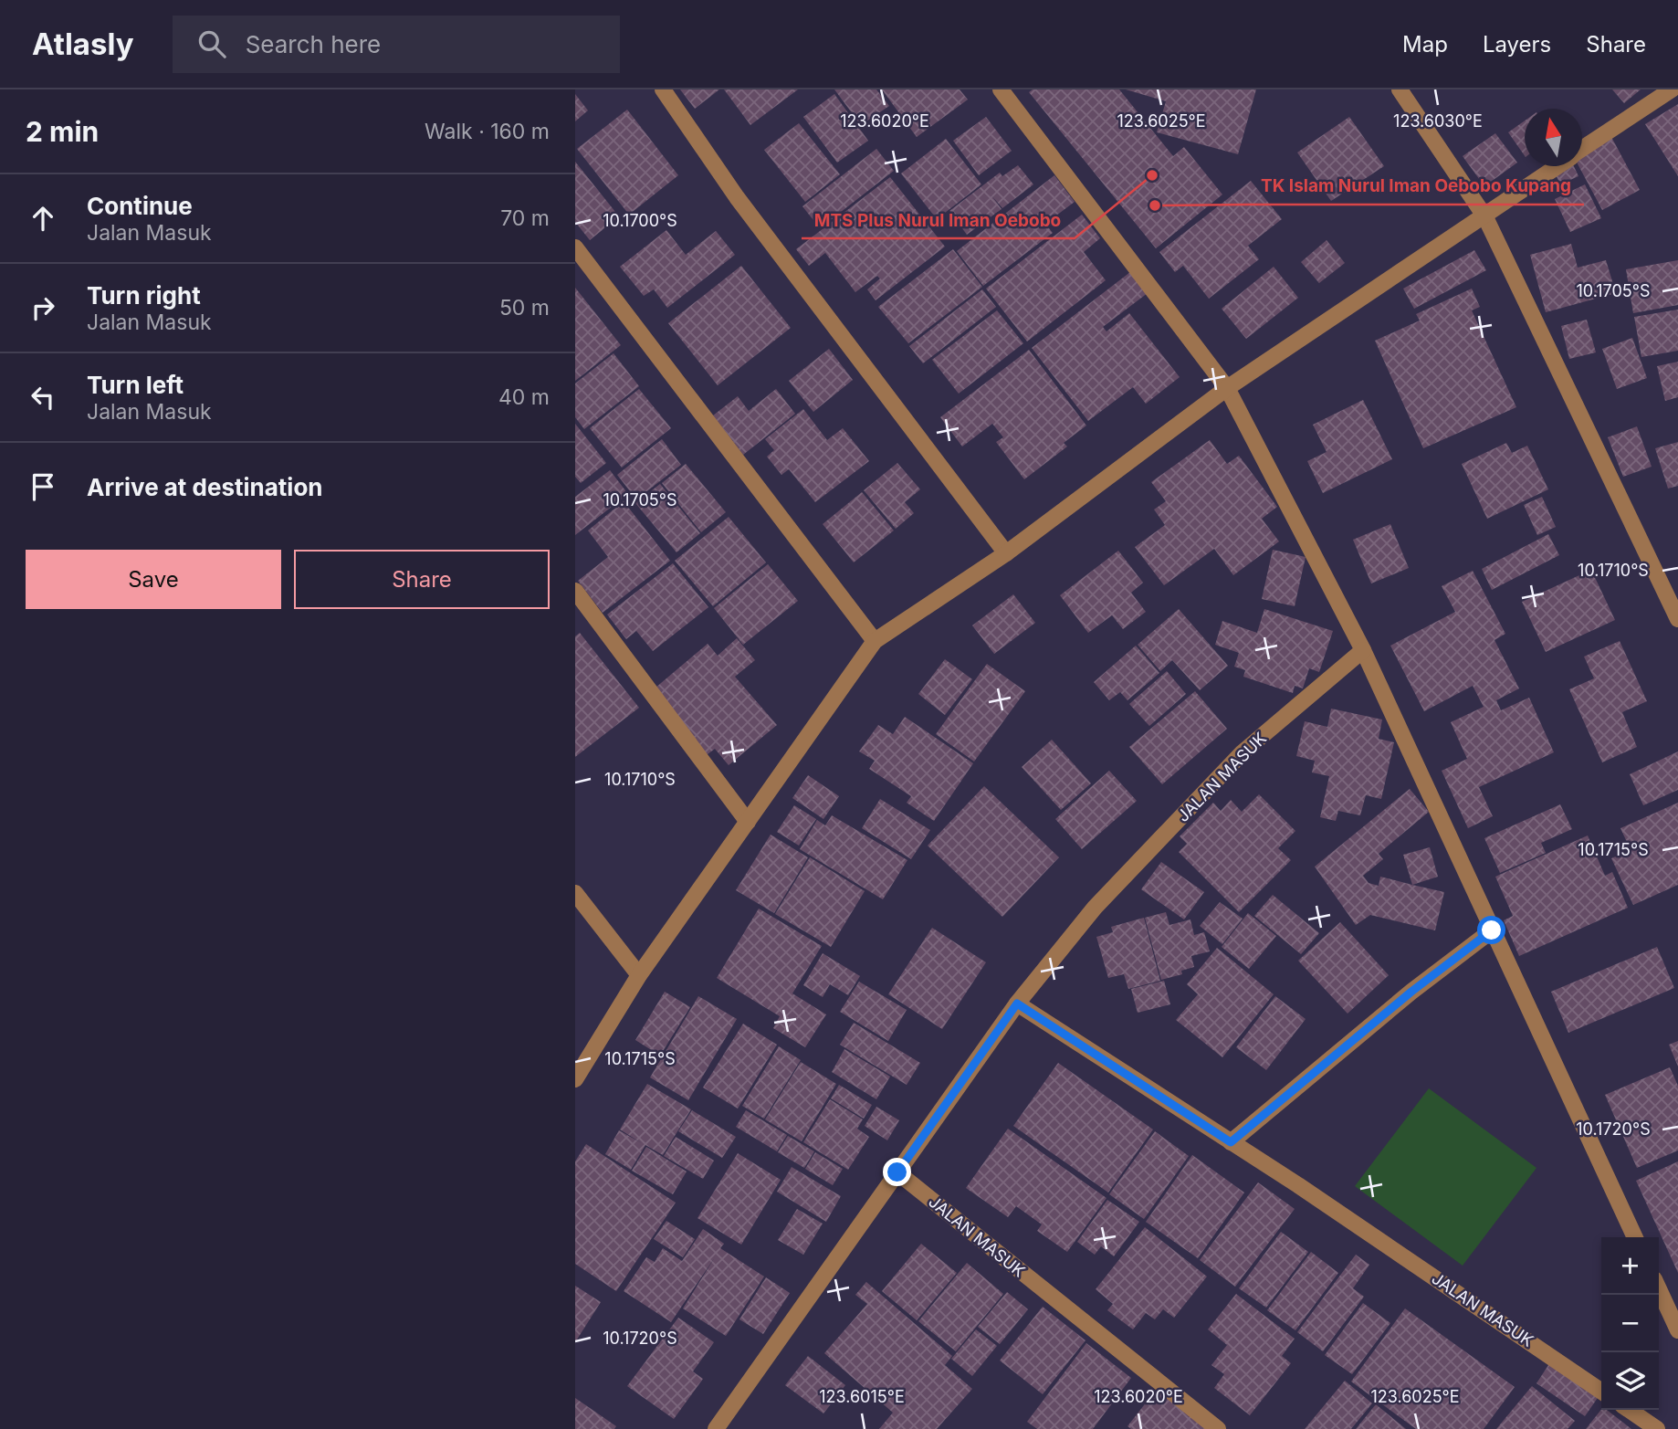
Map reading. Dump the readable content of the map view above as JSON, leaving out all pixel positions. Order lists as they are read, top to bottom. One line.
{"streets":{"street":["JALAN MASUK"]},"places":["MTS Plus Nurul Iman Oebobo","TK Islam Nurul Iman Oebobo Kupang"],"north":"top","page":{"header":"Atlasly","search":"Search here","nav":["Map","Layers","Share"],"heading":["2 min","Walk · 160 m"],"list":[["Continue","Jalan Masuk","70 m"],["Turn right","Jalan Masuk","50 m"],["Turn left","Jalan Masuk","40 m"],"Arrive at destination"],"buttons":["Save","Share"],"map_buttons":["+","−"]},"coordinates":["123.6020°E","123.6025°E","123.6030°E","10.1700°S","10.1705°S","10.1710°S","10.1715°S","10.1720°S","123.6015°E"]}
